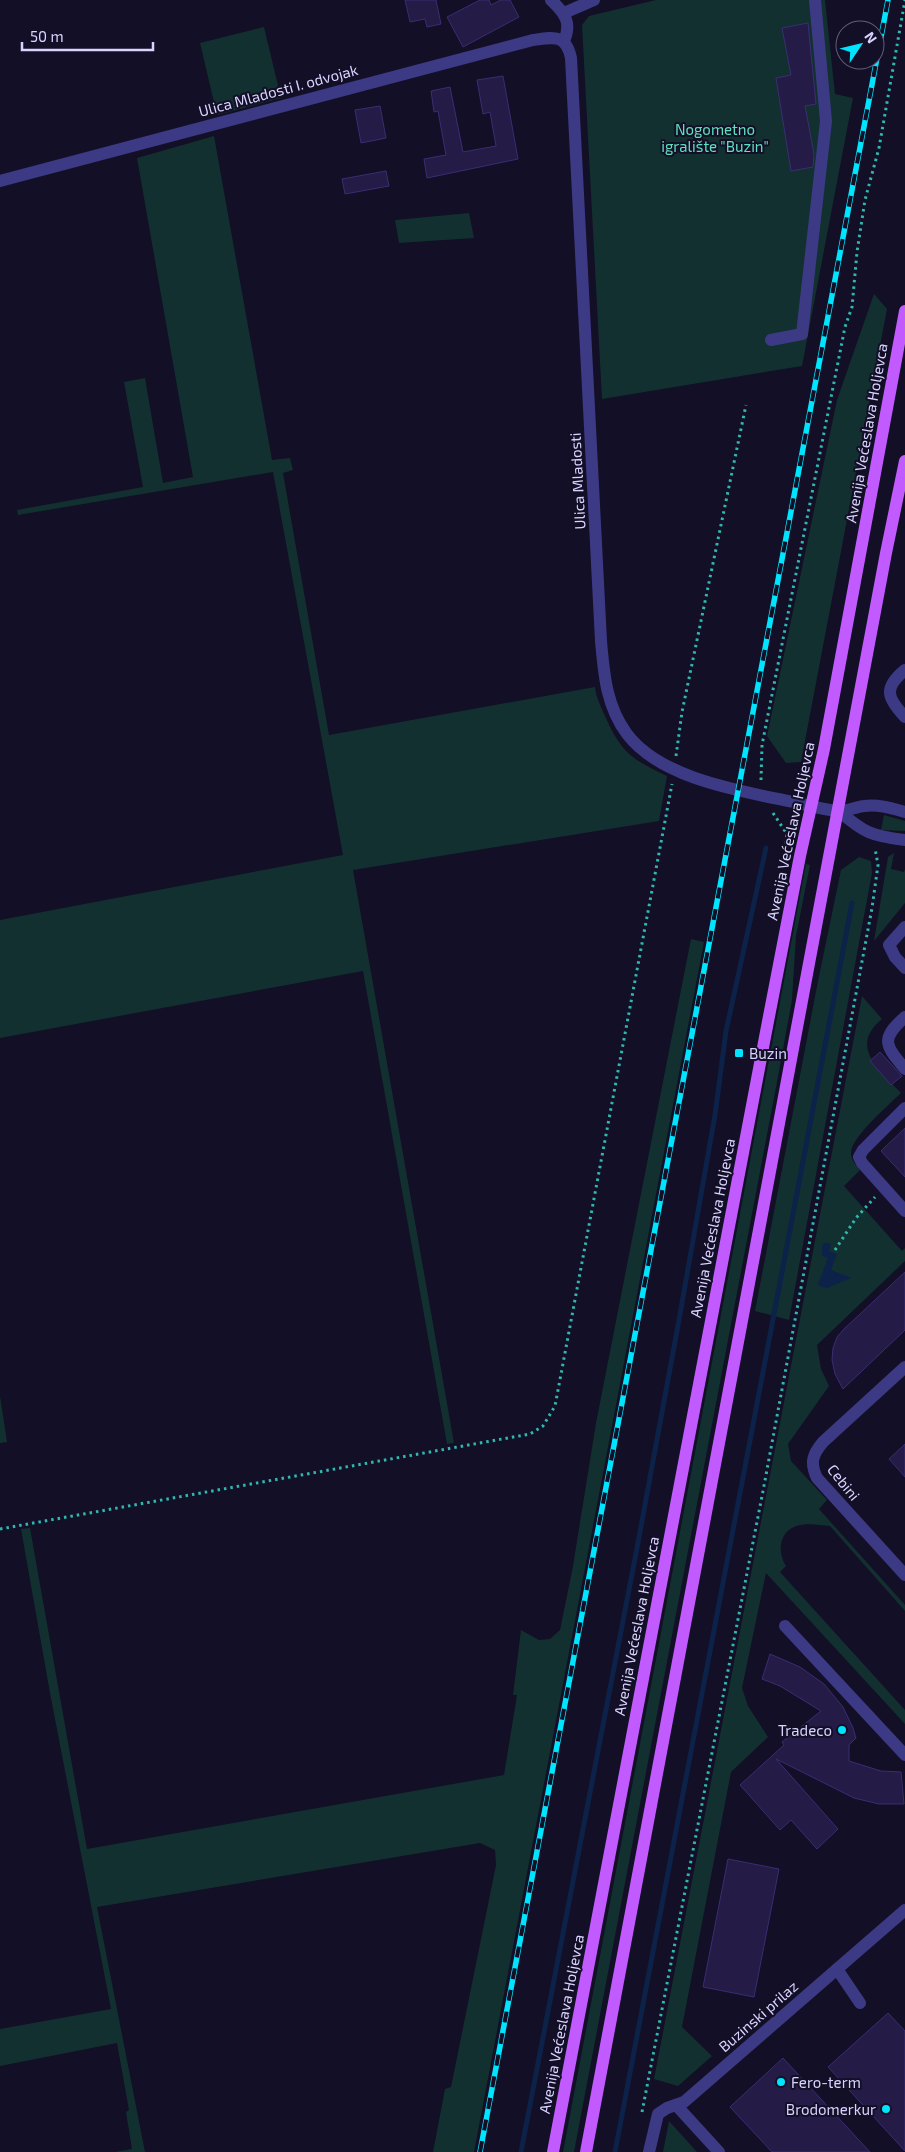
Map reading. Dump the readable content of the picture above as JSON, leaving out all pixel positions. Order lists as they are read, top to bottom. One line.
{"streets":{"main road":["Avenija Većeslava Holjevca"],"street":["Ulica Mladosti I. odvojak","Ulica Mladosti","Cebini","Buzinski prilaz"]},"crossings":[["Ulica Mladosti I. odvojak","Ulica Mladosti"],["Avenija Većeslava Holjevca","Ulica Mladosti"]],"parks":["Nogometno igralište \"Buzin\""],"places":{"transit":["Buzin"],"other":["Tradeco","Fero-term","Brodomerkur"]},"scale_bar":"50 m","north":"top right"}
